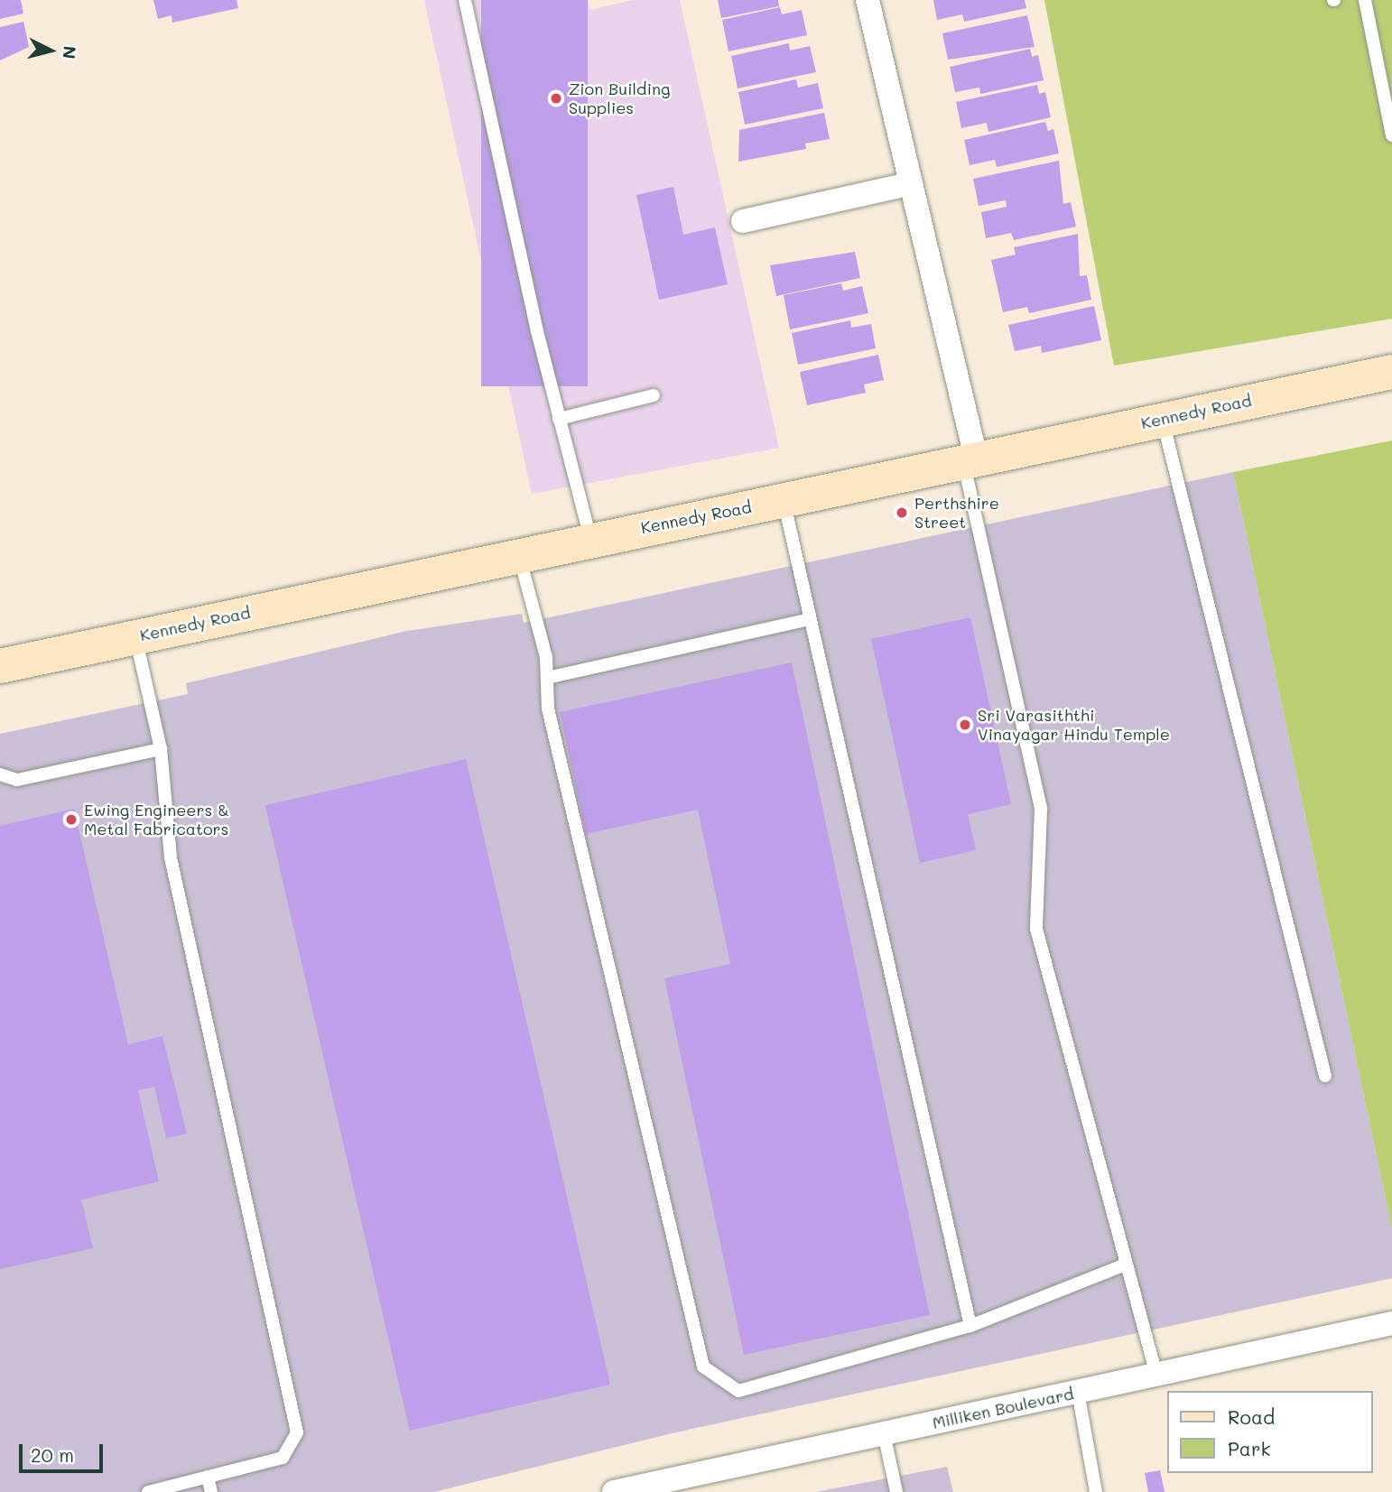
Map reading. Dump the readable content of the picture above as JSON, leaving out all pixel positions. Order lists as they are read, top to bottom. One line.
{"streets":{"main road":["Kennedy Road"],"street":["Milliken Boulevard"]},"places":["Zion Building Supplies","Perthshire Street","Sri Varasiththi Vinayagar Hindu Temple","Ewing Engineers & Metal Fabricators"],"legend":["Road","Park"],"scale_bar":"20 m","north":"right"}
